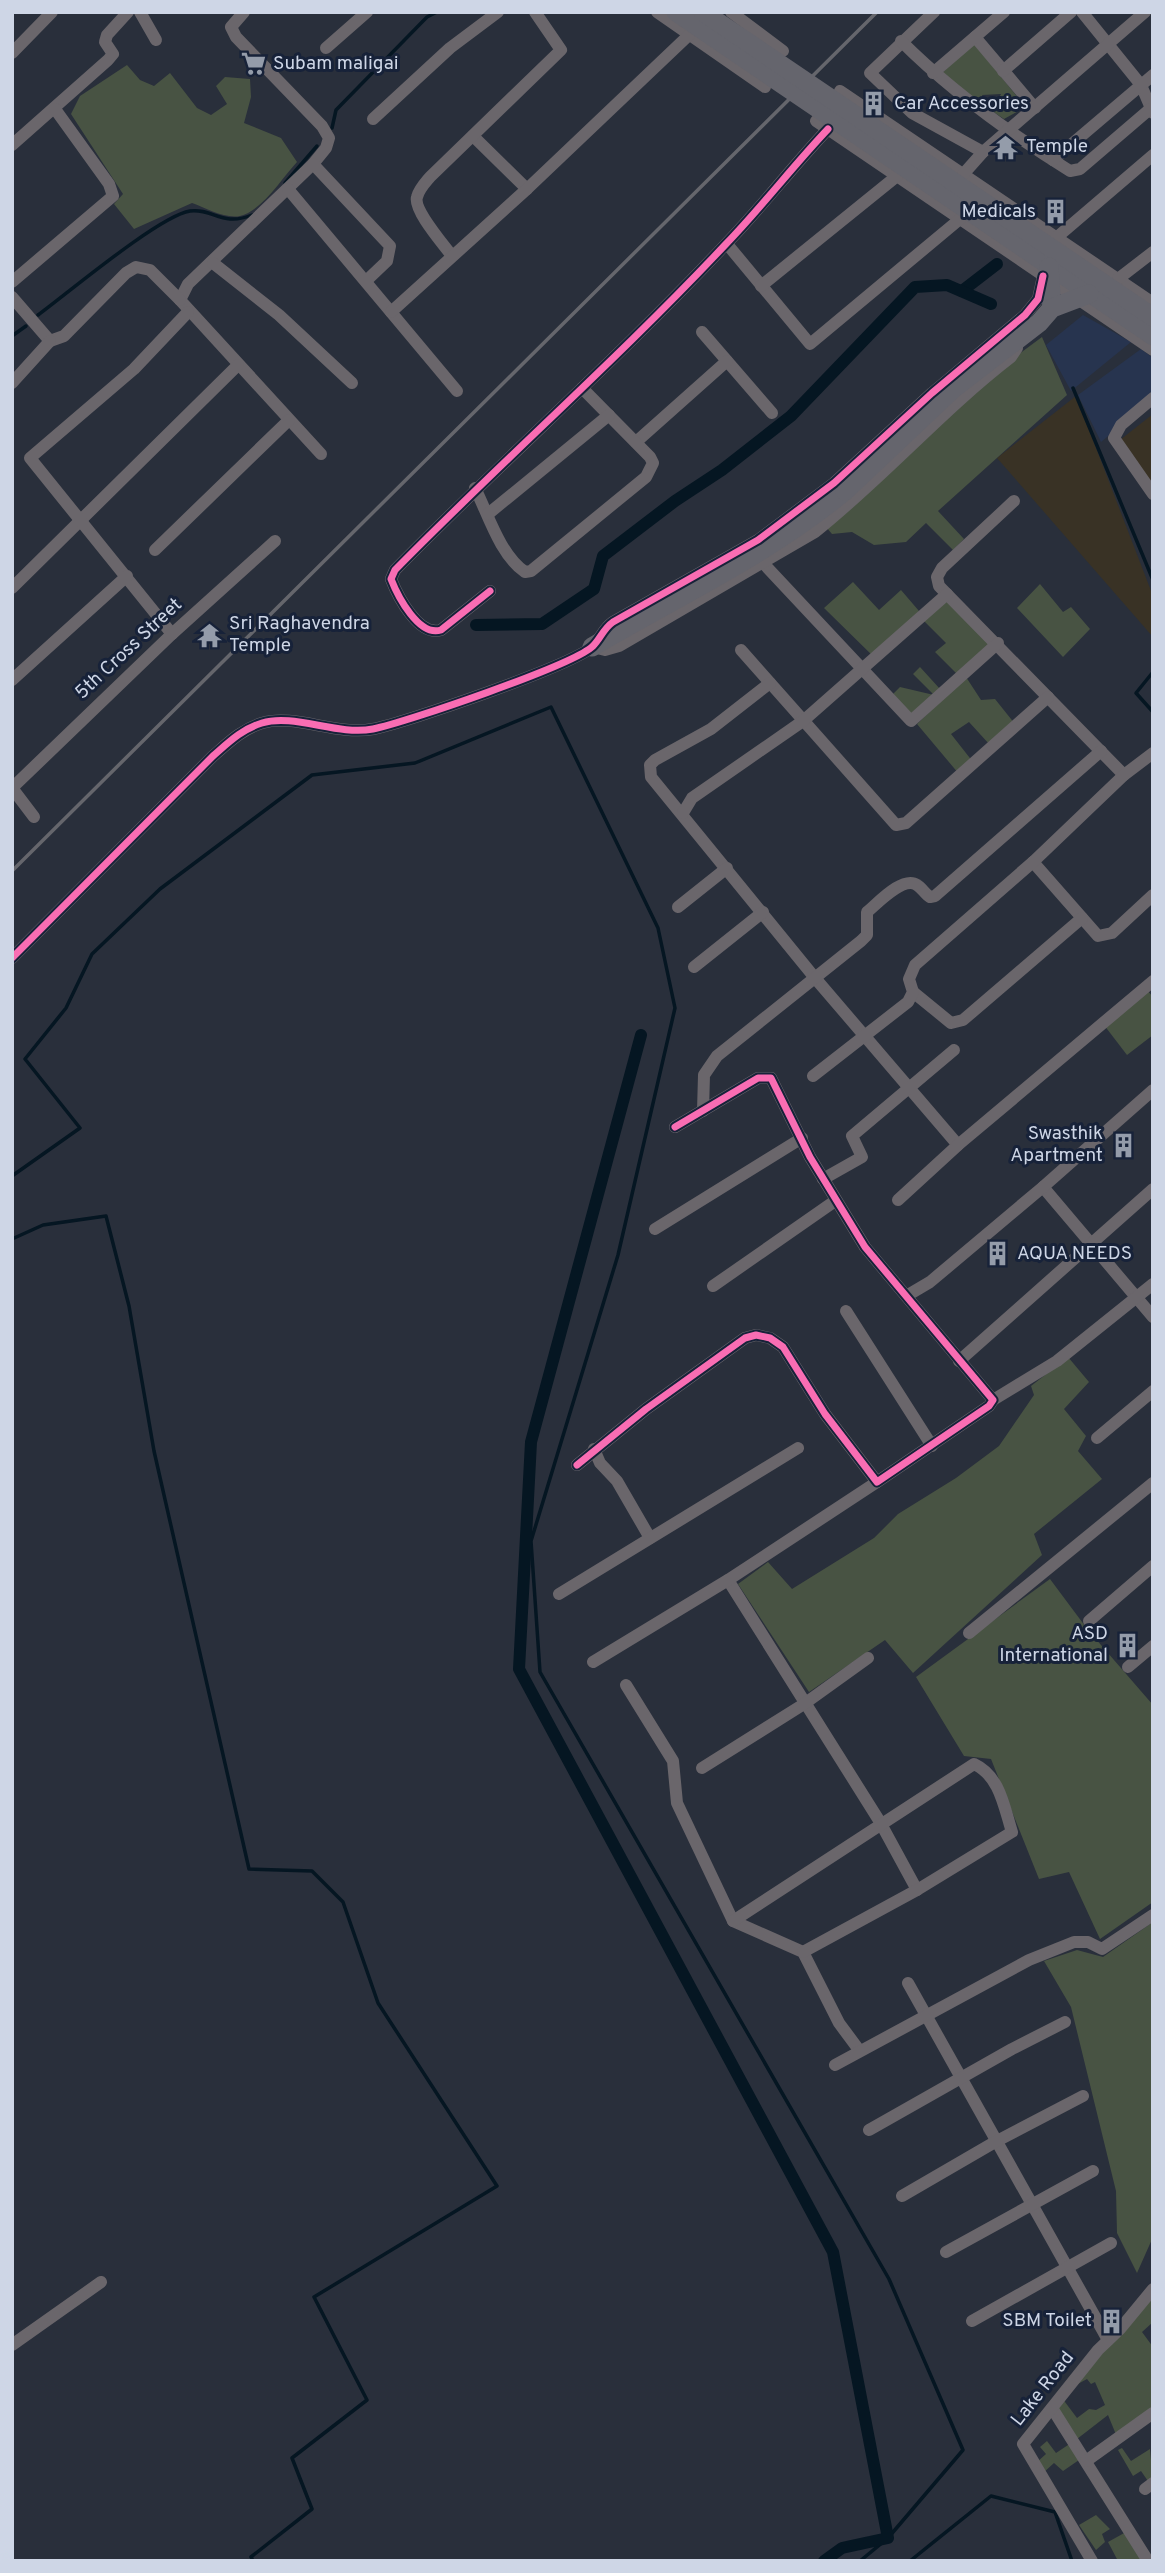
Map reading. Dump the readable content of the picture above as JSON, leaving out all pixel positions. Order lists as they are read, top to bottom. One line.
{"streets":{"street":["5th Cross Street","Lake Road"]},"places":{"supermarket":["Subam maligai"],"building":["Car Accessories","Medicals","Swasthik Apartment","AQUA NEEDS","ASD International","SBM Toilet"],"temple":["Temple","Sri Raghavendra Temple"]}}
